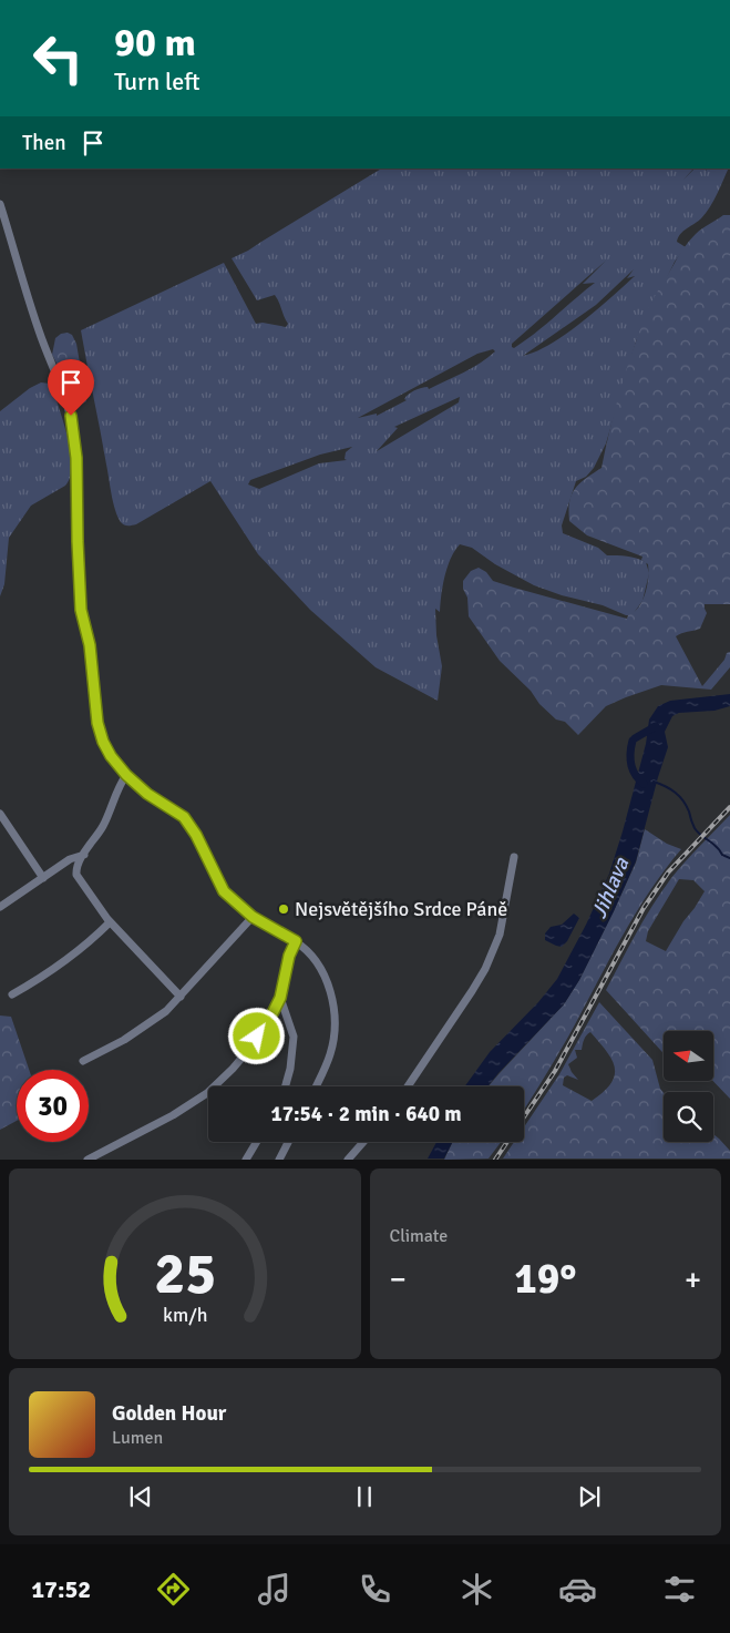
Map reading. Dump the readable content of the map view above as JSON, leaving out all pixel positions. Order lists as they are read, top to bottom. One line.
{"water":["Jihlava"],"places":["Nejsvětějšího Srdce Páně"],"north":"left","page":{"turn":["90 m","Turn left"],"then":"Then","limit":"30","trip":"17:54 · 2 min · 640 m","tile":"Climate","heat":["−","19°","+"],"song":["Golden Hour","Lumen"],"tabs":"17:52","gauge":["25","km/h"]}}
